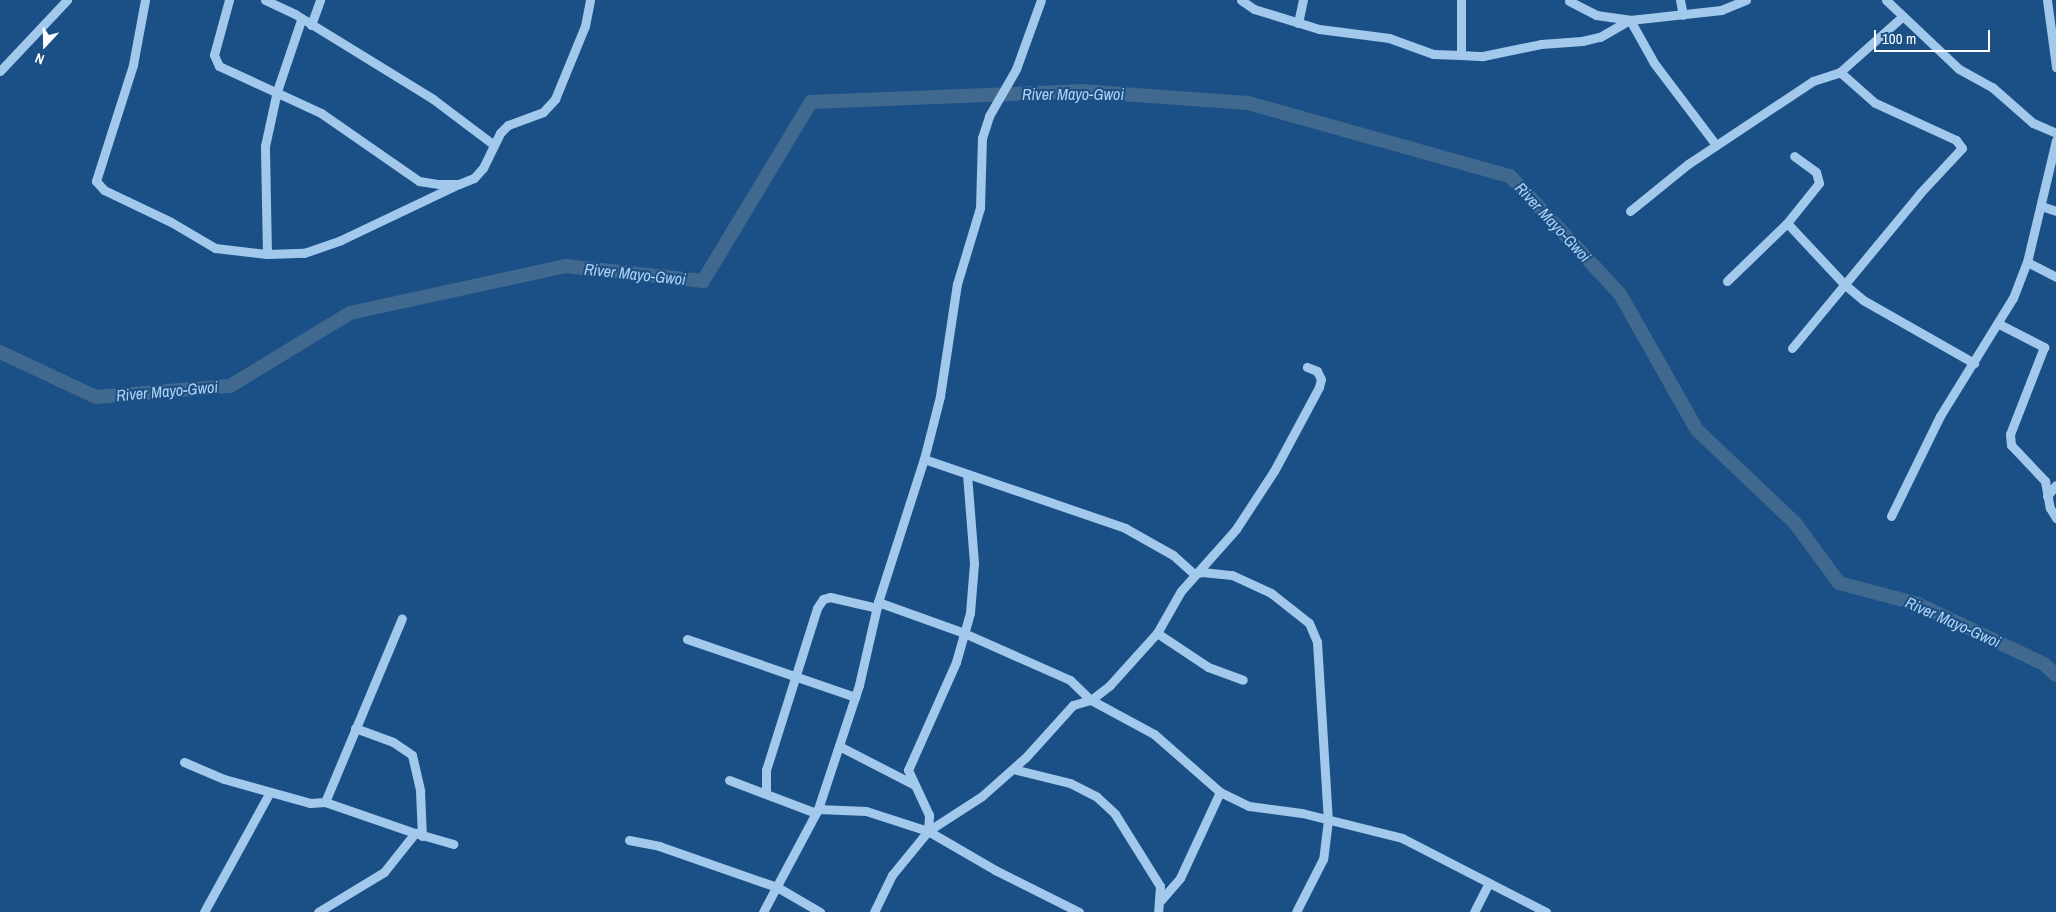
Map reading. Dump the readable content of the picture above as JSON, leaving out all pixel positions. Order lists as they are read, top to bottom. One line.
{"water":["River Mayo-Gwoi"],"scale_bar":"100 m","north":"bottom"}
